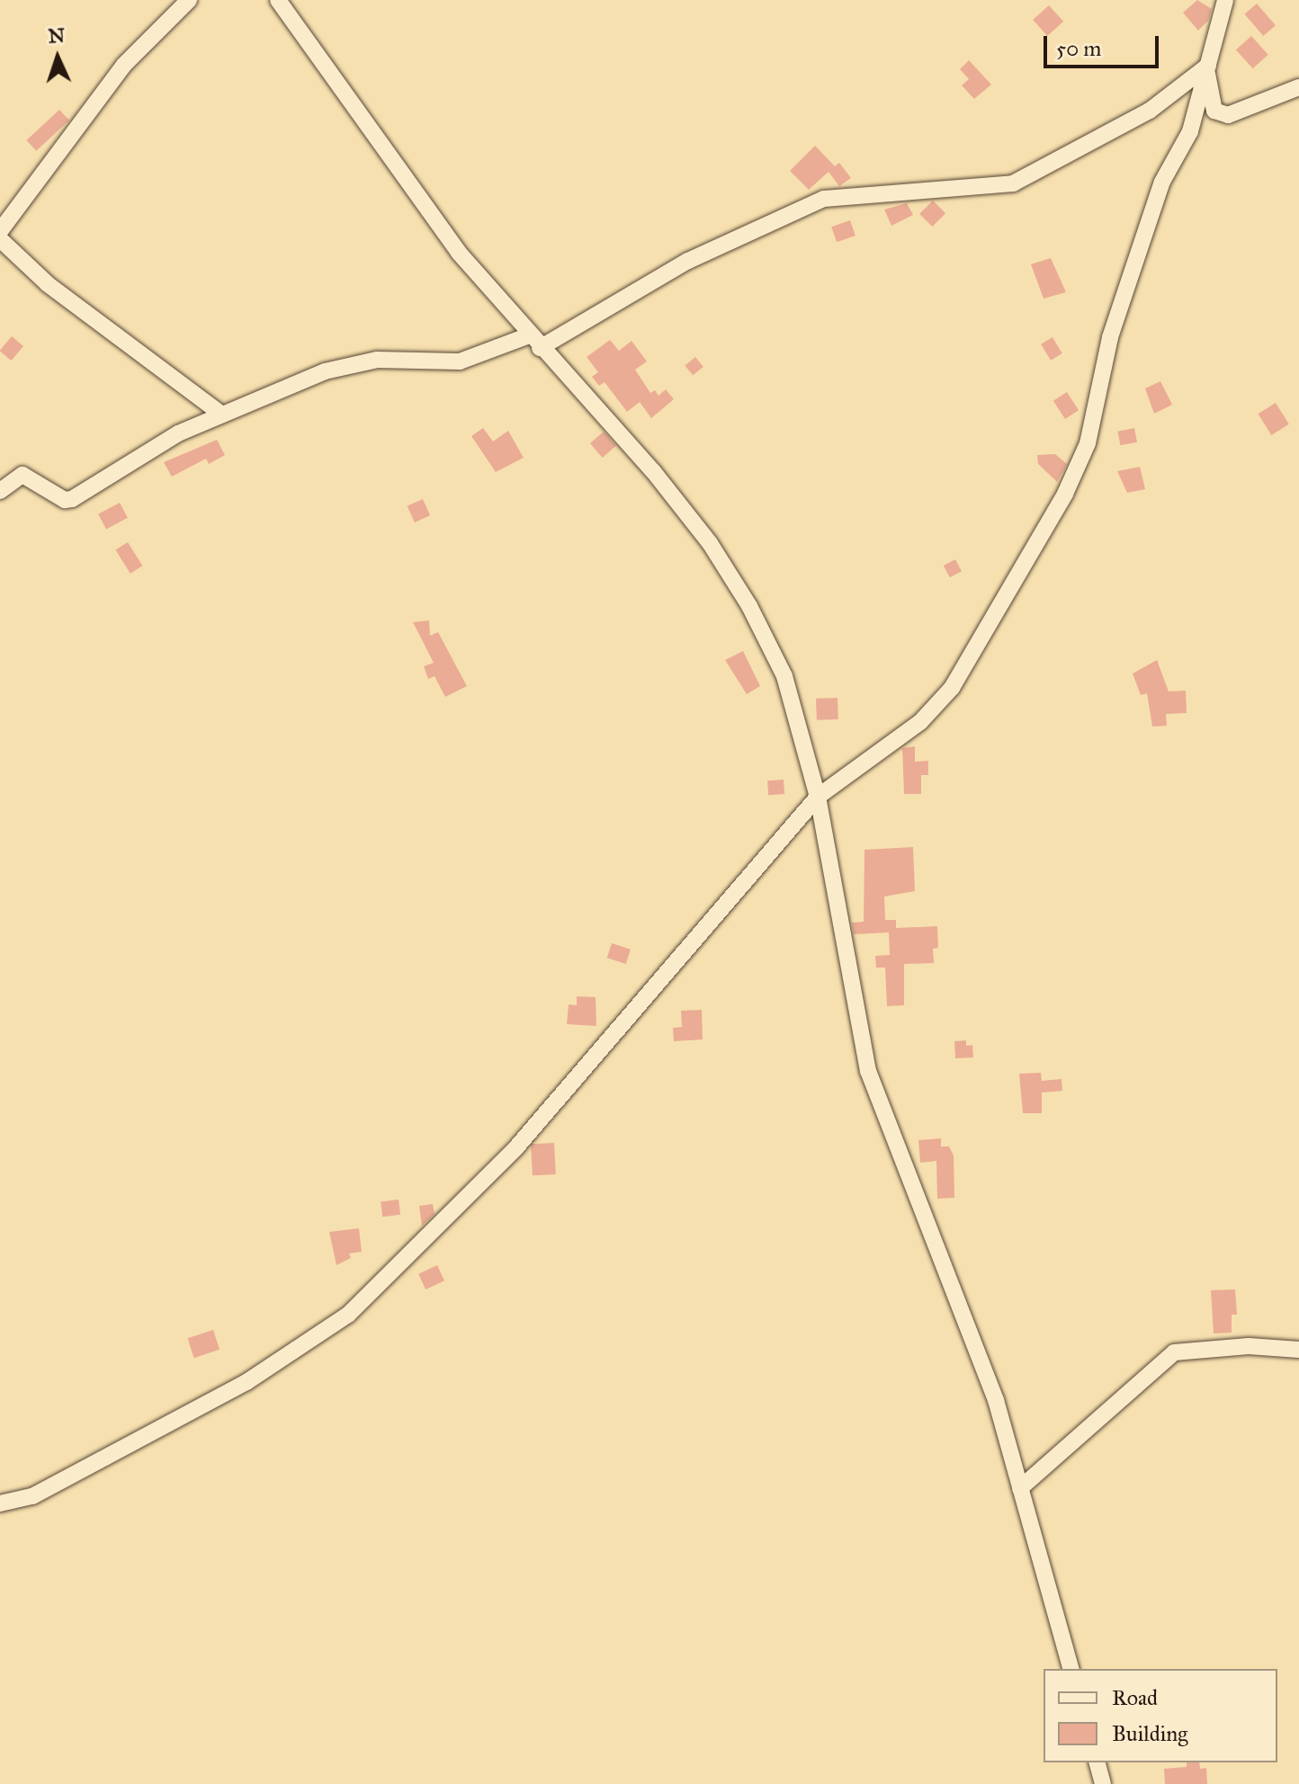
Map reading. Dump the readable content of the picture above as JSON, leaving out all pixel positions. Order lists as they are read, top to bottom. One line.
{"legend":["Road","Building"],"scale_bar":"50 m","north":"top"}
